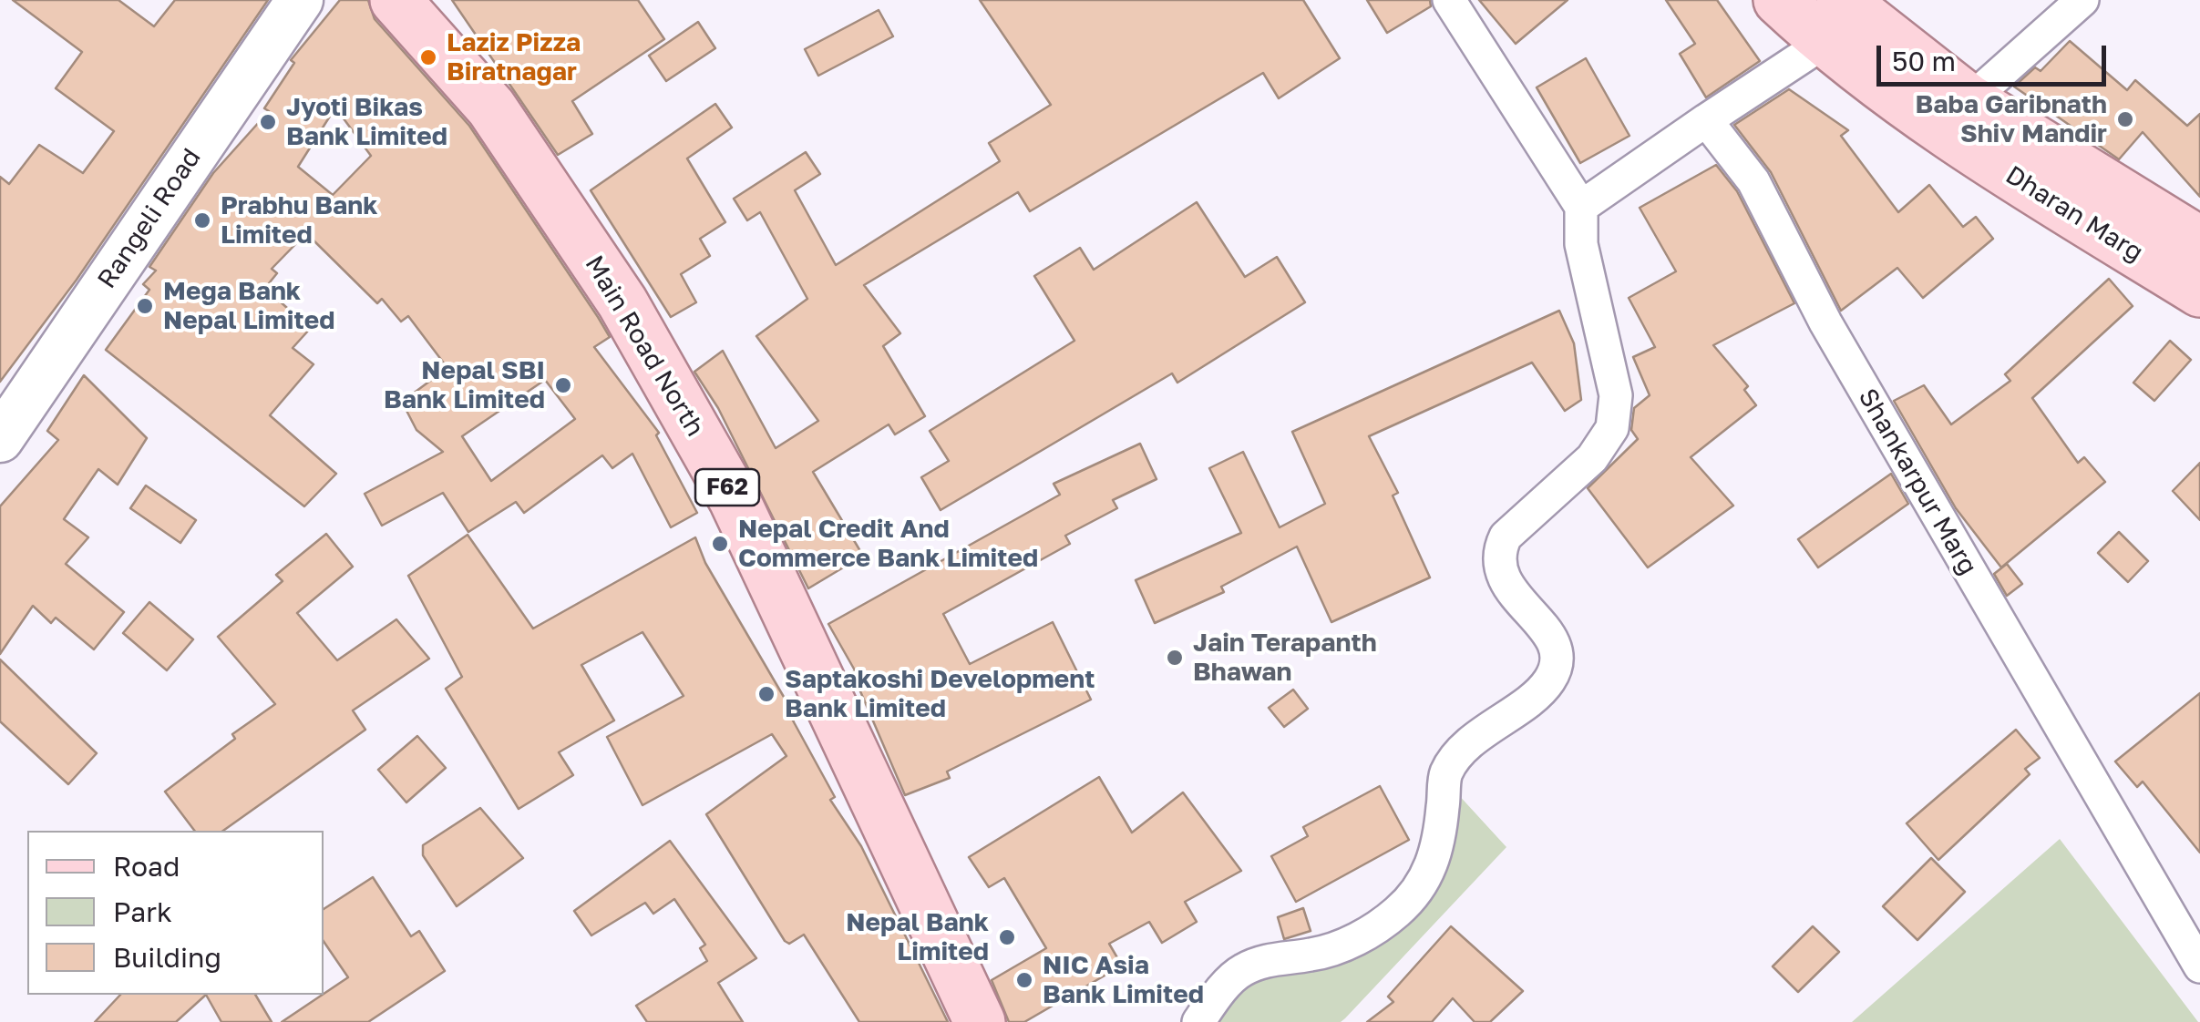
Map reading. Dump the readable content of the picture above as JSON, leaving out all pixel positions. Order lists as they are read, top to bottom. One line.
{"streets":{"main road":["Dharan Marg","Rangeli Road","Main Road North","F62"],"street":["Shankarpur Marg"]},"places":["Laziz Pizza Biratnagar","Baba Garibnath Shiv Mandir","Jyoti Bikas Bank Limited","Prabhu Bank Limited","Mega Bank Nepal Limited","Nepal SBI Bank Limited","Nepal Credit And Commerce Bank Limited","Jain Terapanth Bhawan","Saptakoshi Development Bank Limited","Nepal Bank Limited","NIC Asia Bank Limited"],"legend":["Road","Park","Building"],"scale_bar":"50 m"}
